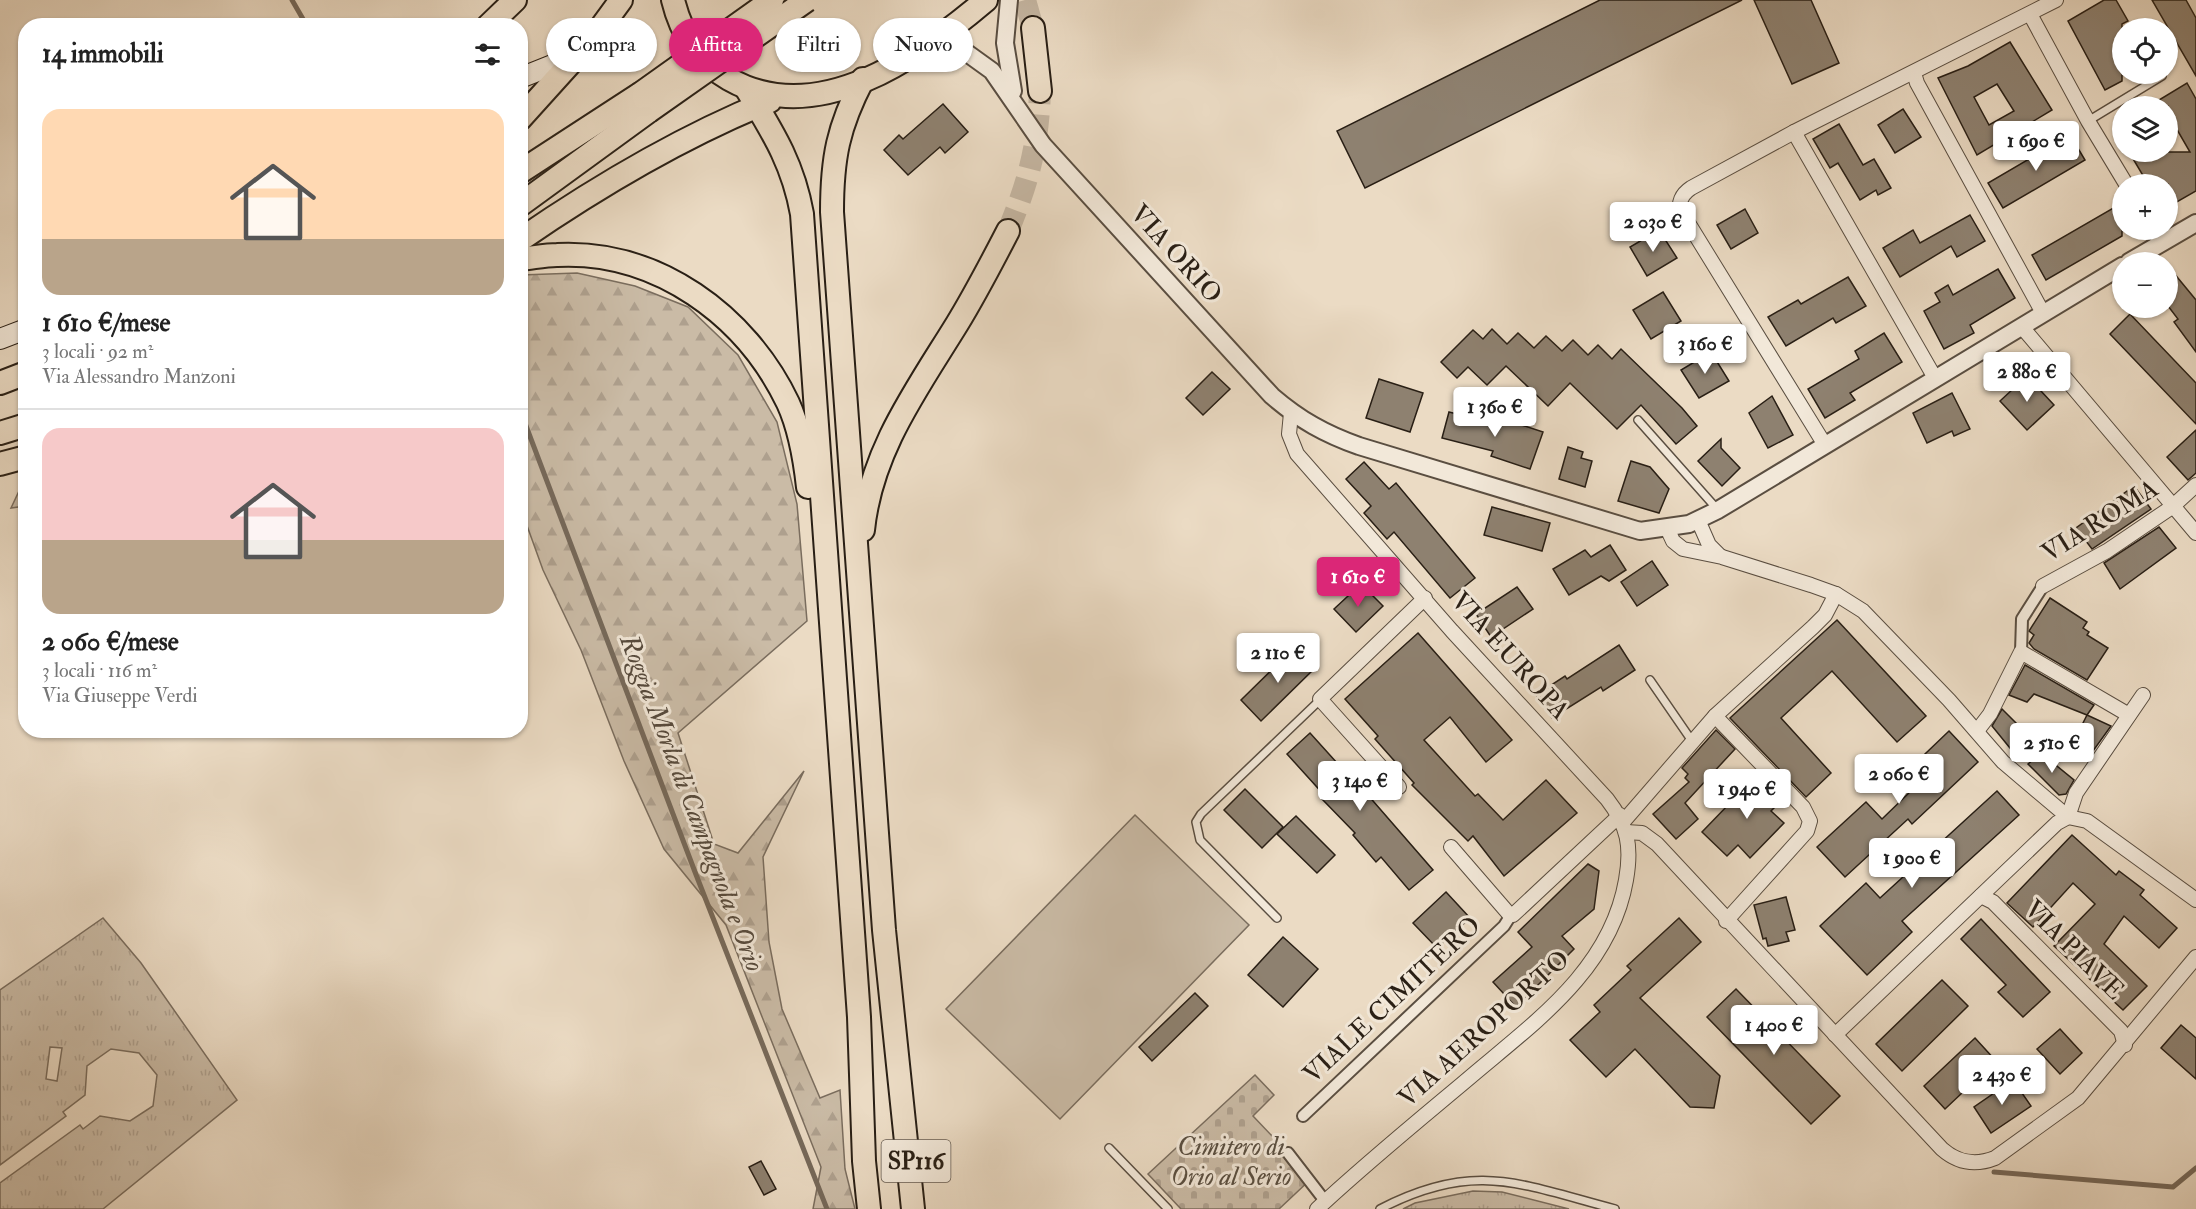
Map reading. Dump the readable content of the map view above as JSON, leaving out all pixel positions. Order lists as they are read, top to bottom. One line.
{"streets":{"highway":["SP116"],"street":["VIA ORIO","VIA ROMA","VIA EUROPA","VIA PIAVE","VIALE CIMITERO","VIA AEROPORTO"]},"crossings":[["VIA ORIO","VIA EUROPA"],["VIA EUROPA","VIA AEROPORTO"]],"water":["Roggia Morla di Campagnola e Orio"],"parks":["Cimitero di Orio al Serio"],"page":{"map_buttons":["+","−"],"chip":["Compra","Affitta","Filtri","Nuovo"],"heading":"14 immobili","list":[{"name":"1 610 €/mese","note":"3 locali · 92 m² · Via Alessandro Manzoni"},{"name":"2 060 €/mese","note":"3 locali · 116 m² · Via Giuseppe Verdi"}],"price":["1 690 €","2 030 €","3 160 €","2 880 €","1 360 €","1 610 €","2 110 €","2 510 €","2 060 €","3 140 €","1 940 €","1 900 €","1 400 €","2 430 €"]}}
